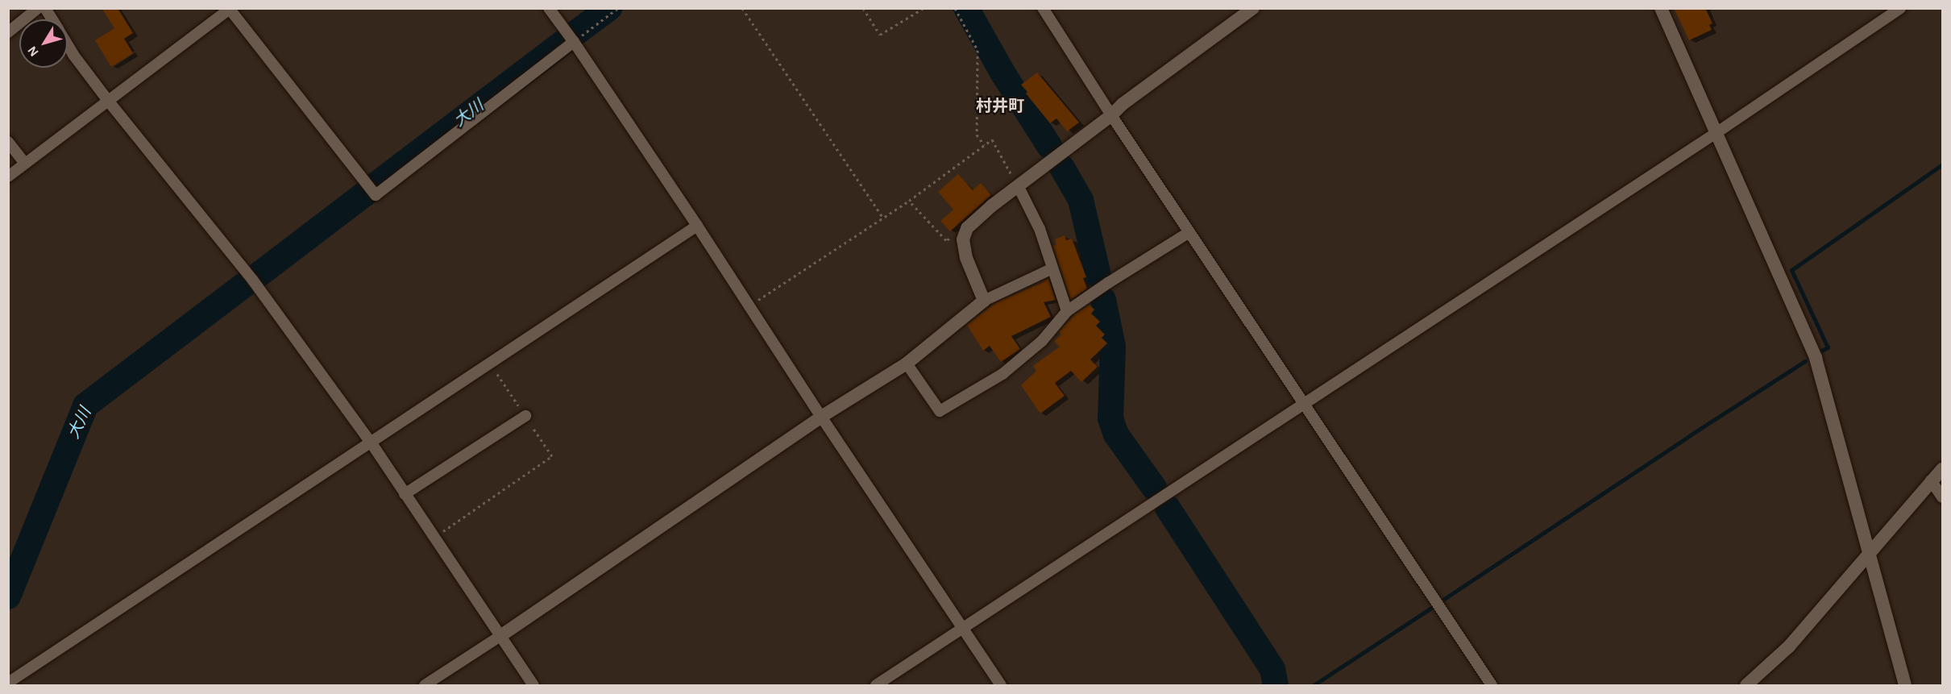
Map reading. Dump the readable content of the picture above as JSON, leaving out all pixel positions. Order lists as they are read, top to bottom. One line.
{"districts":["村井町"],"water":["大川"],"north":"bottom left"}
